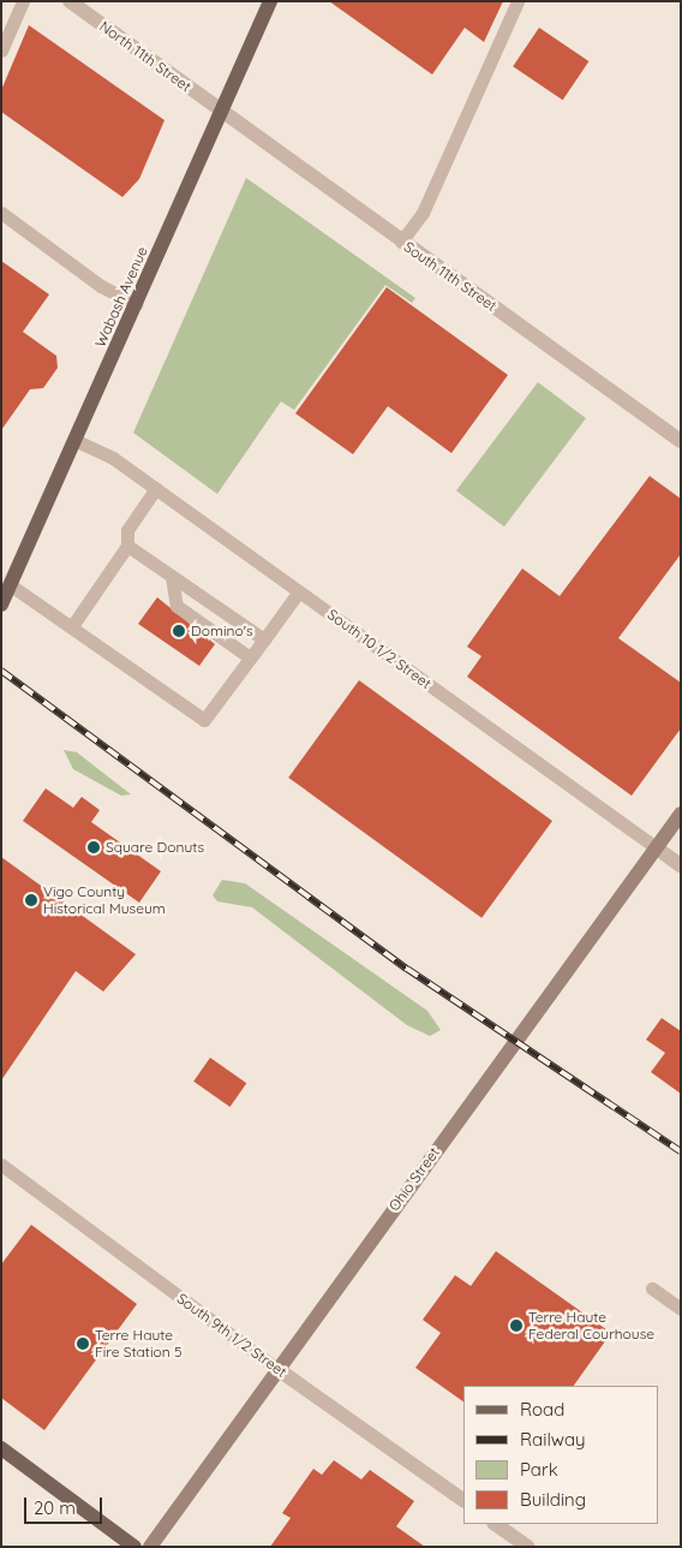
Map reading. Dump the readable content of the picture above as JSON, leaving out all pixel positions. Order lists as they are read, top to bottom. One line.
{"streets":{"main road":["Wabash Avenue"],"street":["North 11th Street","South 11th Street","South 10 1/2 Street","Ohio Street","South 9th 1/2 Street"]},"crossings":[["North 11th Street","South 11th Street"],["North 11th Street","Wabash Avenue"],["South 11th Street","Wabash Avenue"],["Wabash Avenue","South 10 1/2 Street"],["South 10 1/2 Street","Ohio Street"],["Ohio Street","South 9th 1/2 Street"]],"places":["Domino's","Square Donuts","Vigo County Historical Museum","Terre Haute Federal Courhouse","Terre Haute Fire Station 5"],"legend":["Road","Railway","Park","Building"],"scale_bar":"20 m"}
